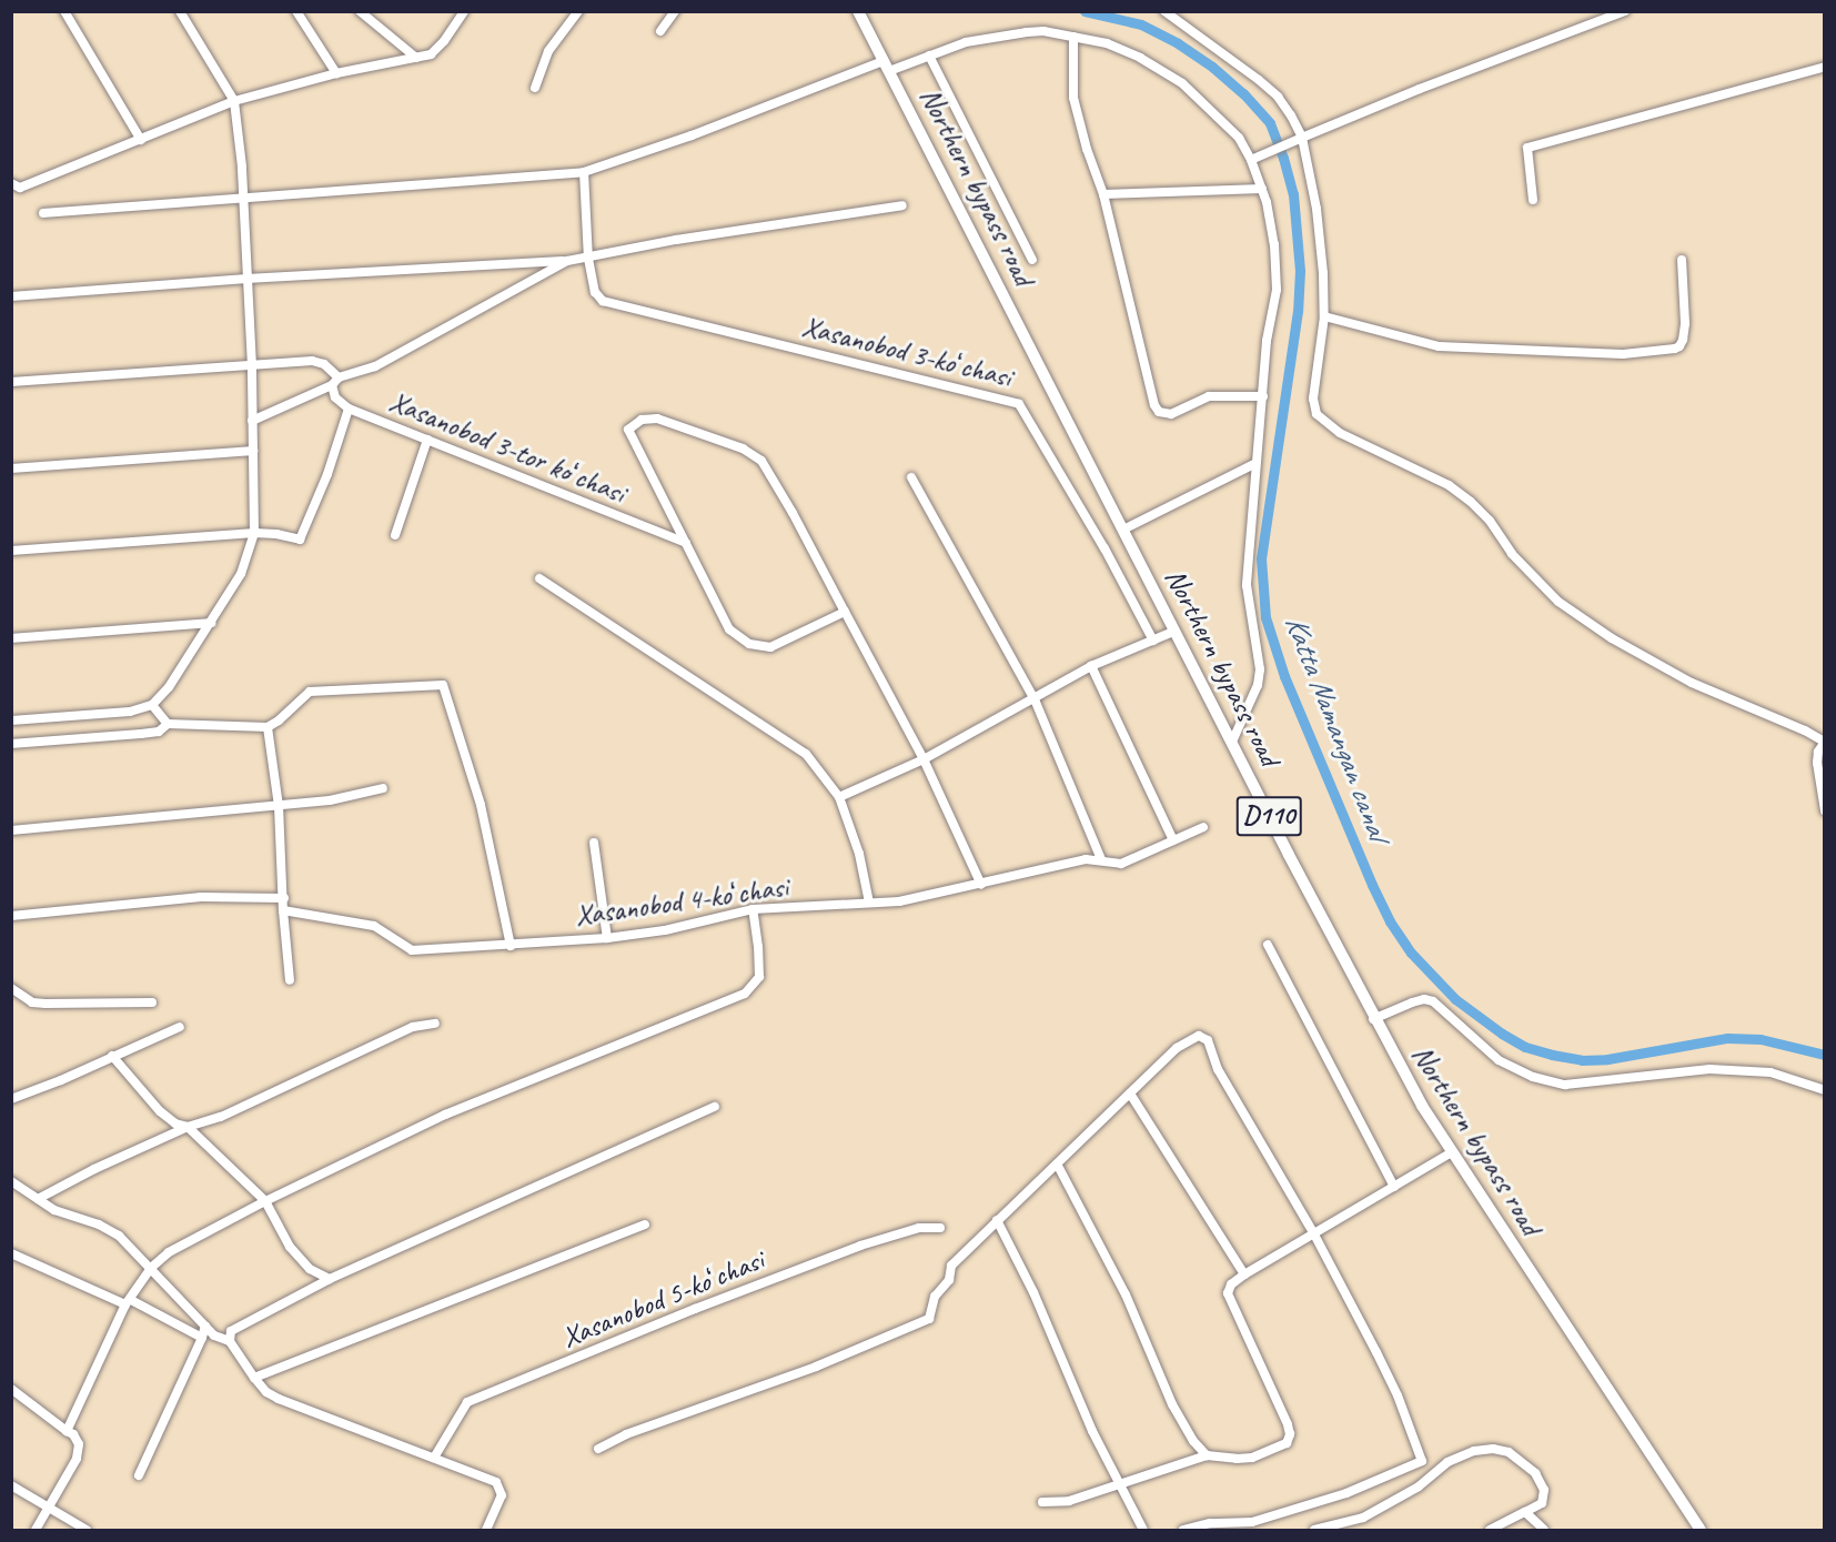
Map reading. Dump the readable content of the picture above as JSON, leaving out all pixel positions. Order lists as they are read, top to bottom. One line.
{"streets":{"main road":["Northern bypass road","D110"],"street":["Xasanobod 3-koʻchasi","Xasanobod 3-tor koʻchasi","Xasanobod 4-koʻchasi","Xasanobod 5-koʻchasi"]},"water":["Katta Namangan canal"]}
